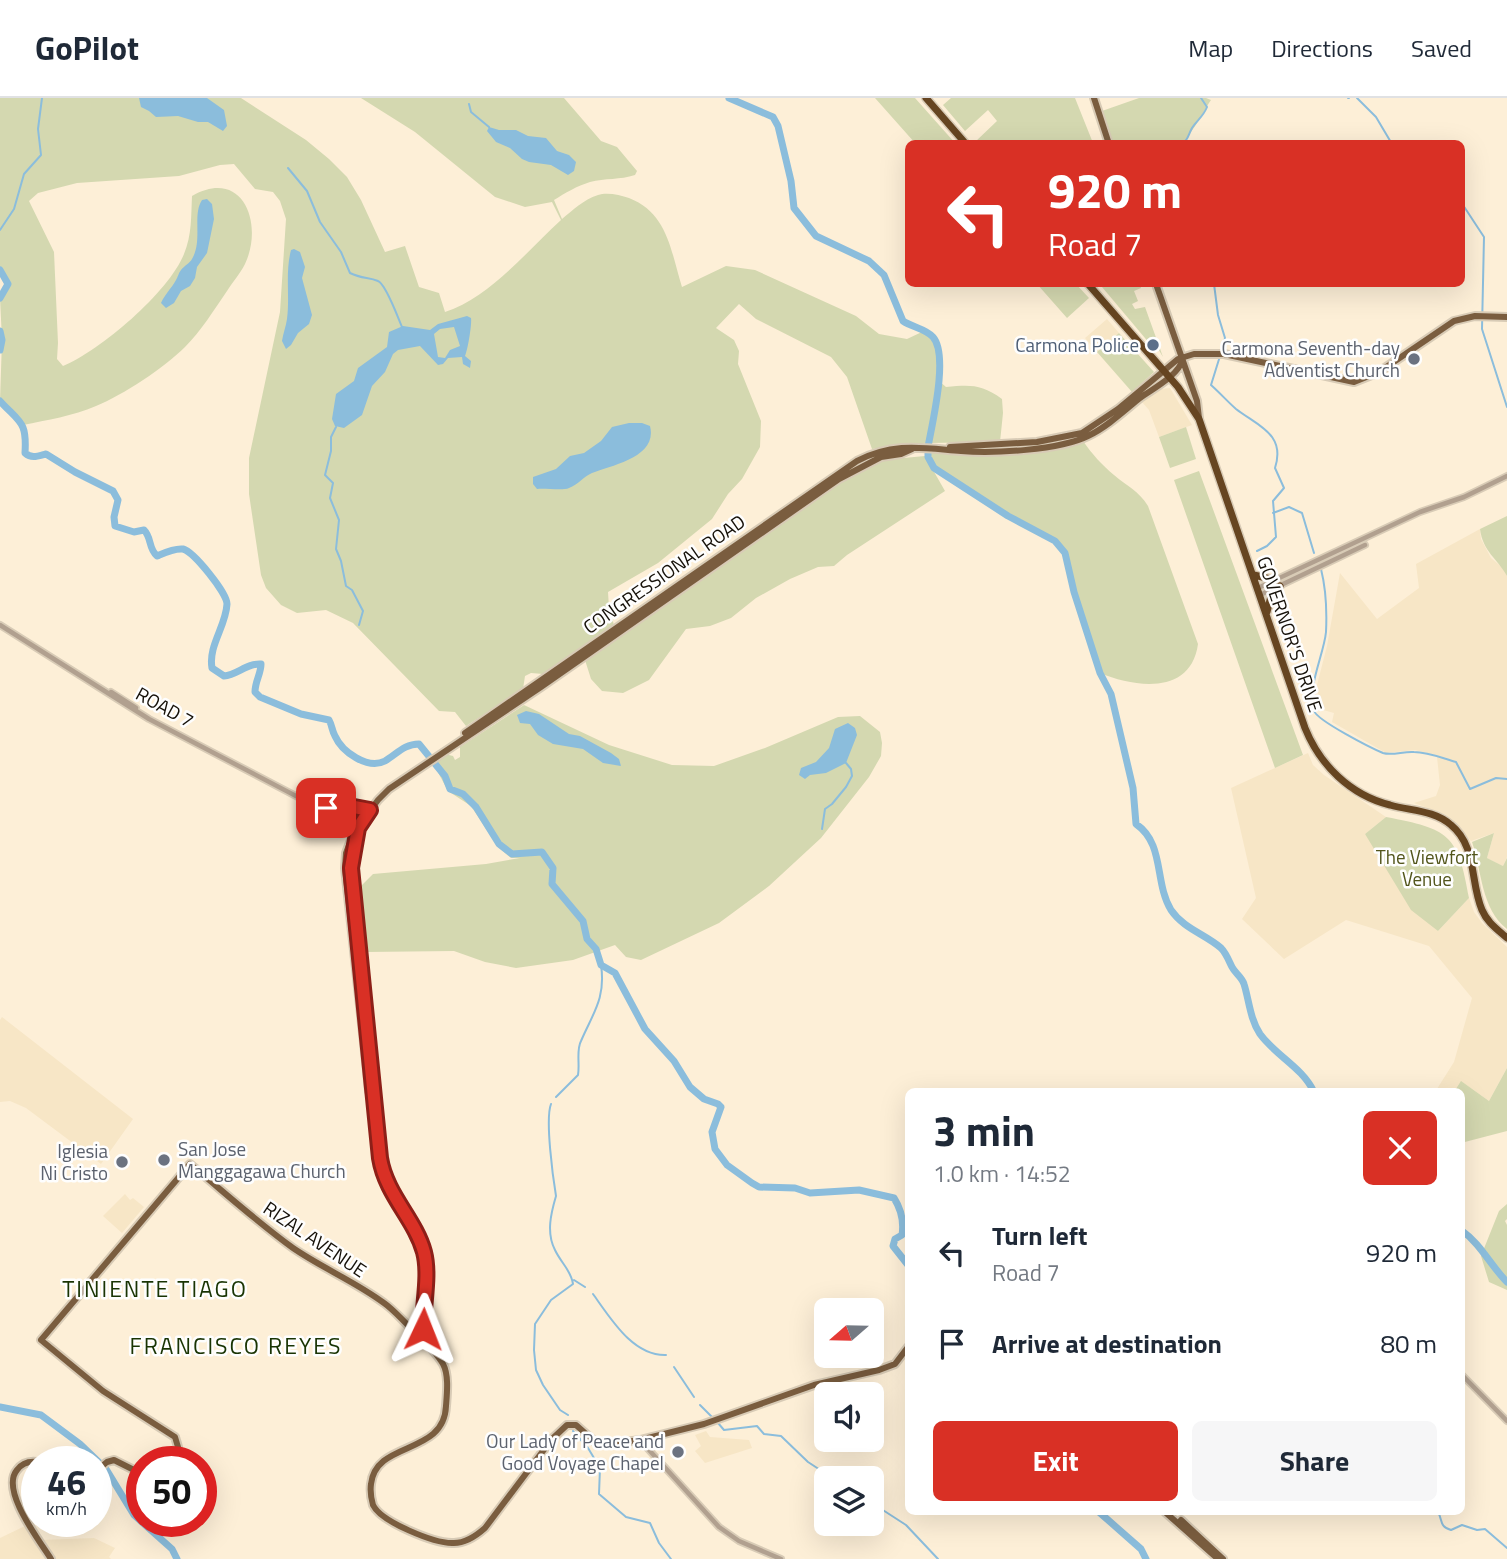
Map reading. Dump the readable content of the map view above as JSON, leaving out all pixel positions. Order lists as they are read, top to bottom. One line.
{"streets":{"highway":["GOVERNOR'S DRIVE"],"main road":["CONGRESSIONAL ROAD","RIZAL AVENUE"],"street":["ROAD 7"]},"crossings":[["CONGRESSIONAL ROAD","GOVERNOR'S DRIVE"],["CONGRESSIONAL ROAD","ROAD 7"],["CONGRESSIONAL ROAD","RIZAL AVENUE"]],"districts":["TINIENTE TIAGO","FRANCISCO REYES"],"parks":["The Viewfort Venue"],"places":["Carmona Police","Carmona Seventh-day Adventist Church","San Jose Manggagawa Church","Iglesia Ni Cristo","Our Lady of Peace and Good Voyage Chapel"],"north":"left","page":{"header":"GoPilot","nav":["Map","Directions","Saved"],"turn":["920 m","Road 7"],"heading":["3 min","1.0 km · 14:52"],"list":[{"name":"Turn left","note":"Road 7","value":"920 m"},{"name":"Arrive at destination","value":"80 m"}],"buttons":["Exit","Share"],"speed":"46 km/h","limit":"50"}}
